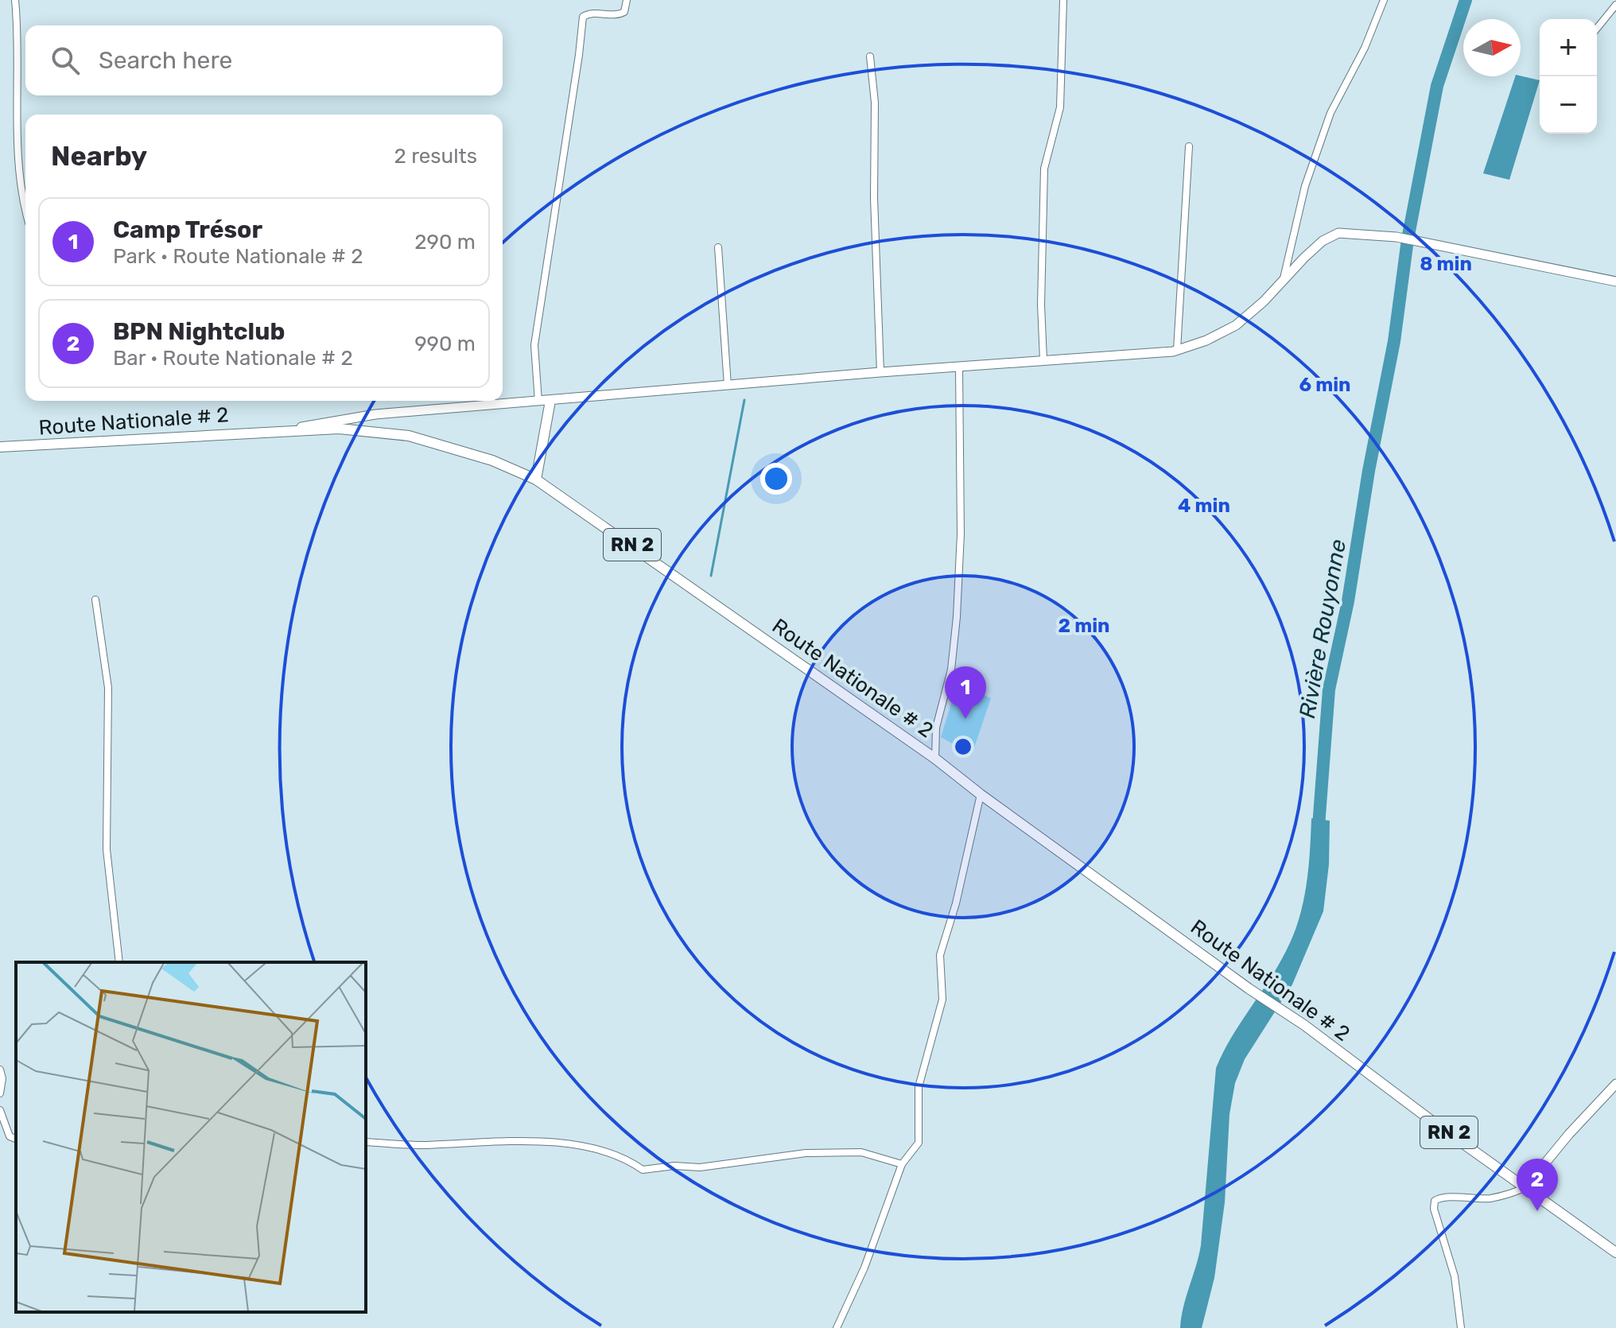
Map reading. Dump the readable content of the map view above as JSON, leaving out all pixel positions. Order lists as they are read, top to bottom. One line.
{"streets":{"main road":["Route Nationale # 2","RN 2"]},"water":["Rivière Rouyonne"],"north":"right","page":{"map_buttons":["+","−"],"search":"Search here","heading":["Nearby","2 results"],"list":[{"mark":"1","name":"Camp Trésor","note":"Park · Route Nationale # 2","value":"290 m"},{"mark":"2","name":"BPN Nightclub","note":"Bar · Route Nationale # 2","value":"990 m"}],"pins":["1","2"]},"rings":["8 min","6 min","4 min","2 min"]}
